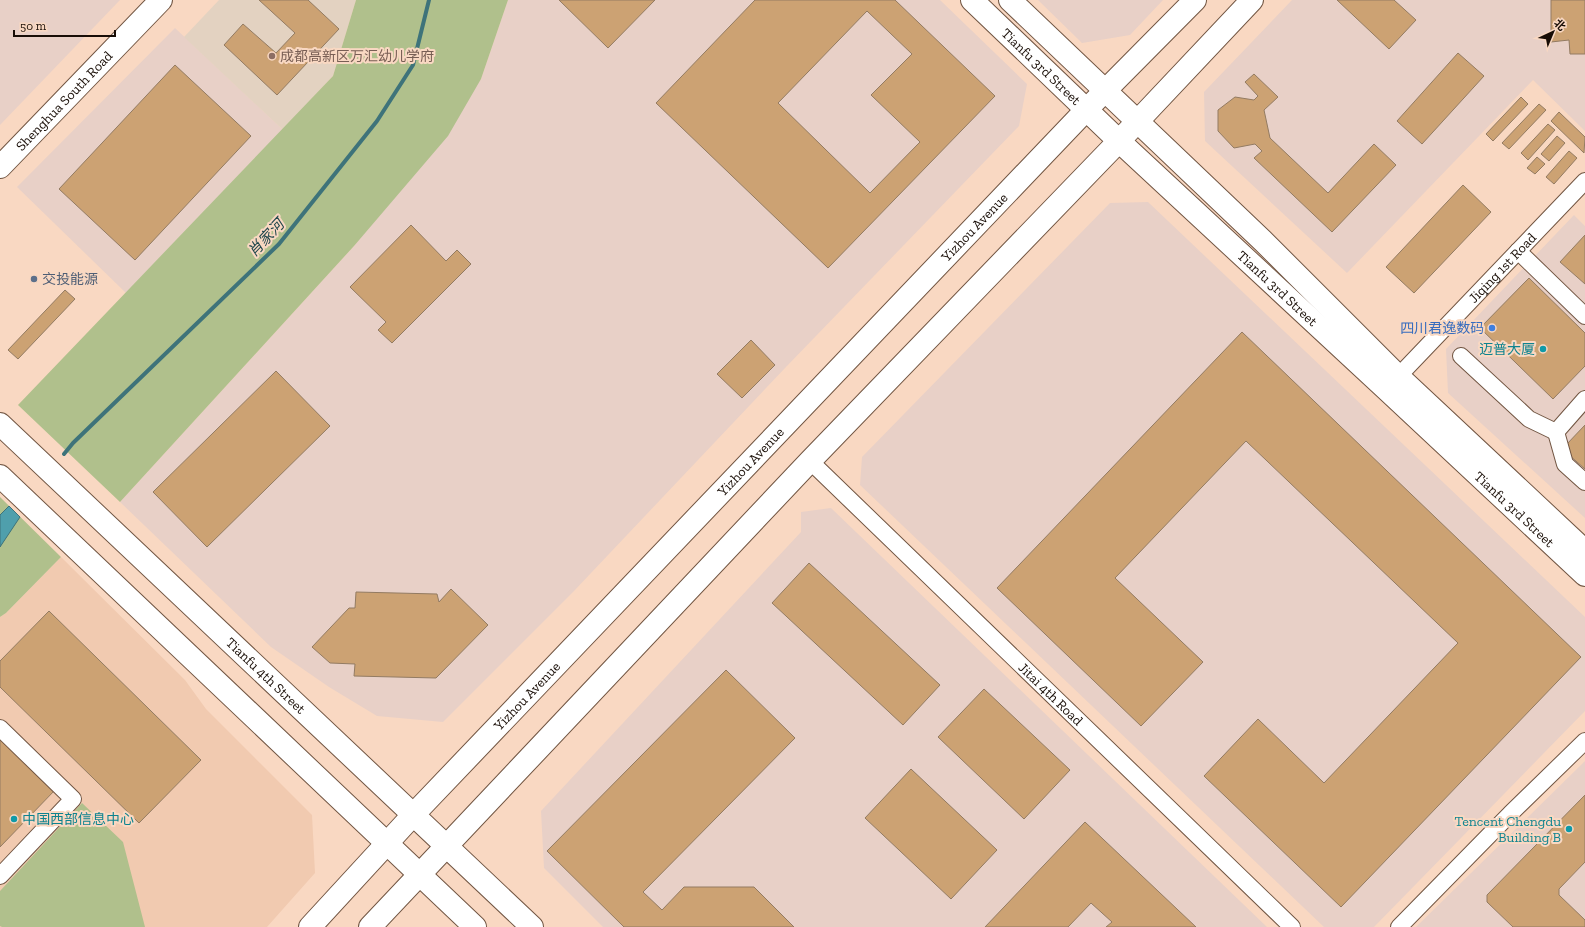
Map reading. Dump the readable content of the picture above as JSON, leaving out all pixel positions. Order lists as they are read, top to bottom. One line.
{"streets":{"main road":["Tianfu 3rd Street","Shenghua South Road","Yizhou Avenue","Tianfu 4th Street"],"street":["Jiqing 1st Road","Jitai 4th Road"]},"crossings":[["Tianfu 3rd Street","Yizhou Avenue"],["Tianfu 3rd Street","Jiqing 1st Road"],["Yizhou Avenue","Tianfu 4th Street"]],"water":["肖家河"],"places":["成都高新区万汇幼儿学府","交投能源","四川君逸数码","迈普大厦","中国西部信息中心","Tencent Chengdu Building B"],"scale_bar":"50 m","north":"top right"}
